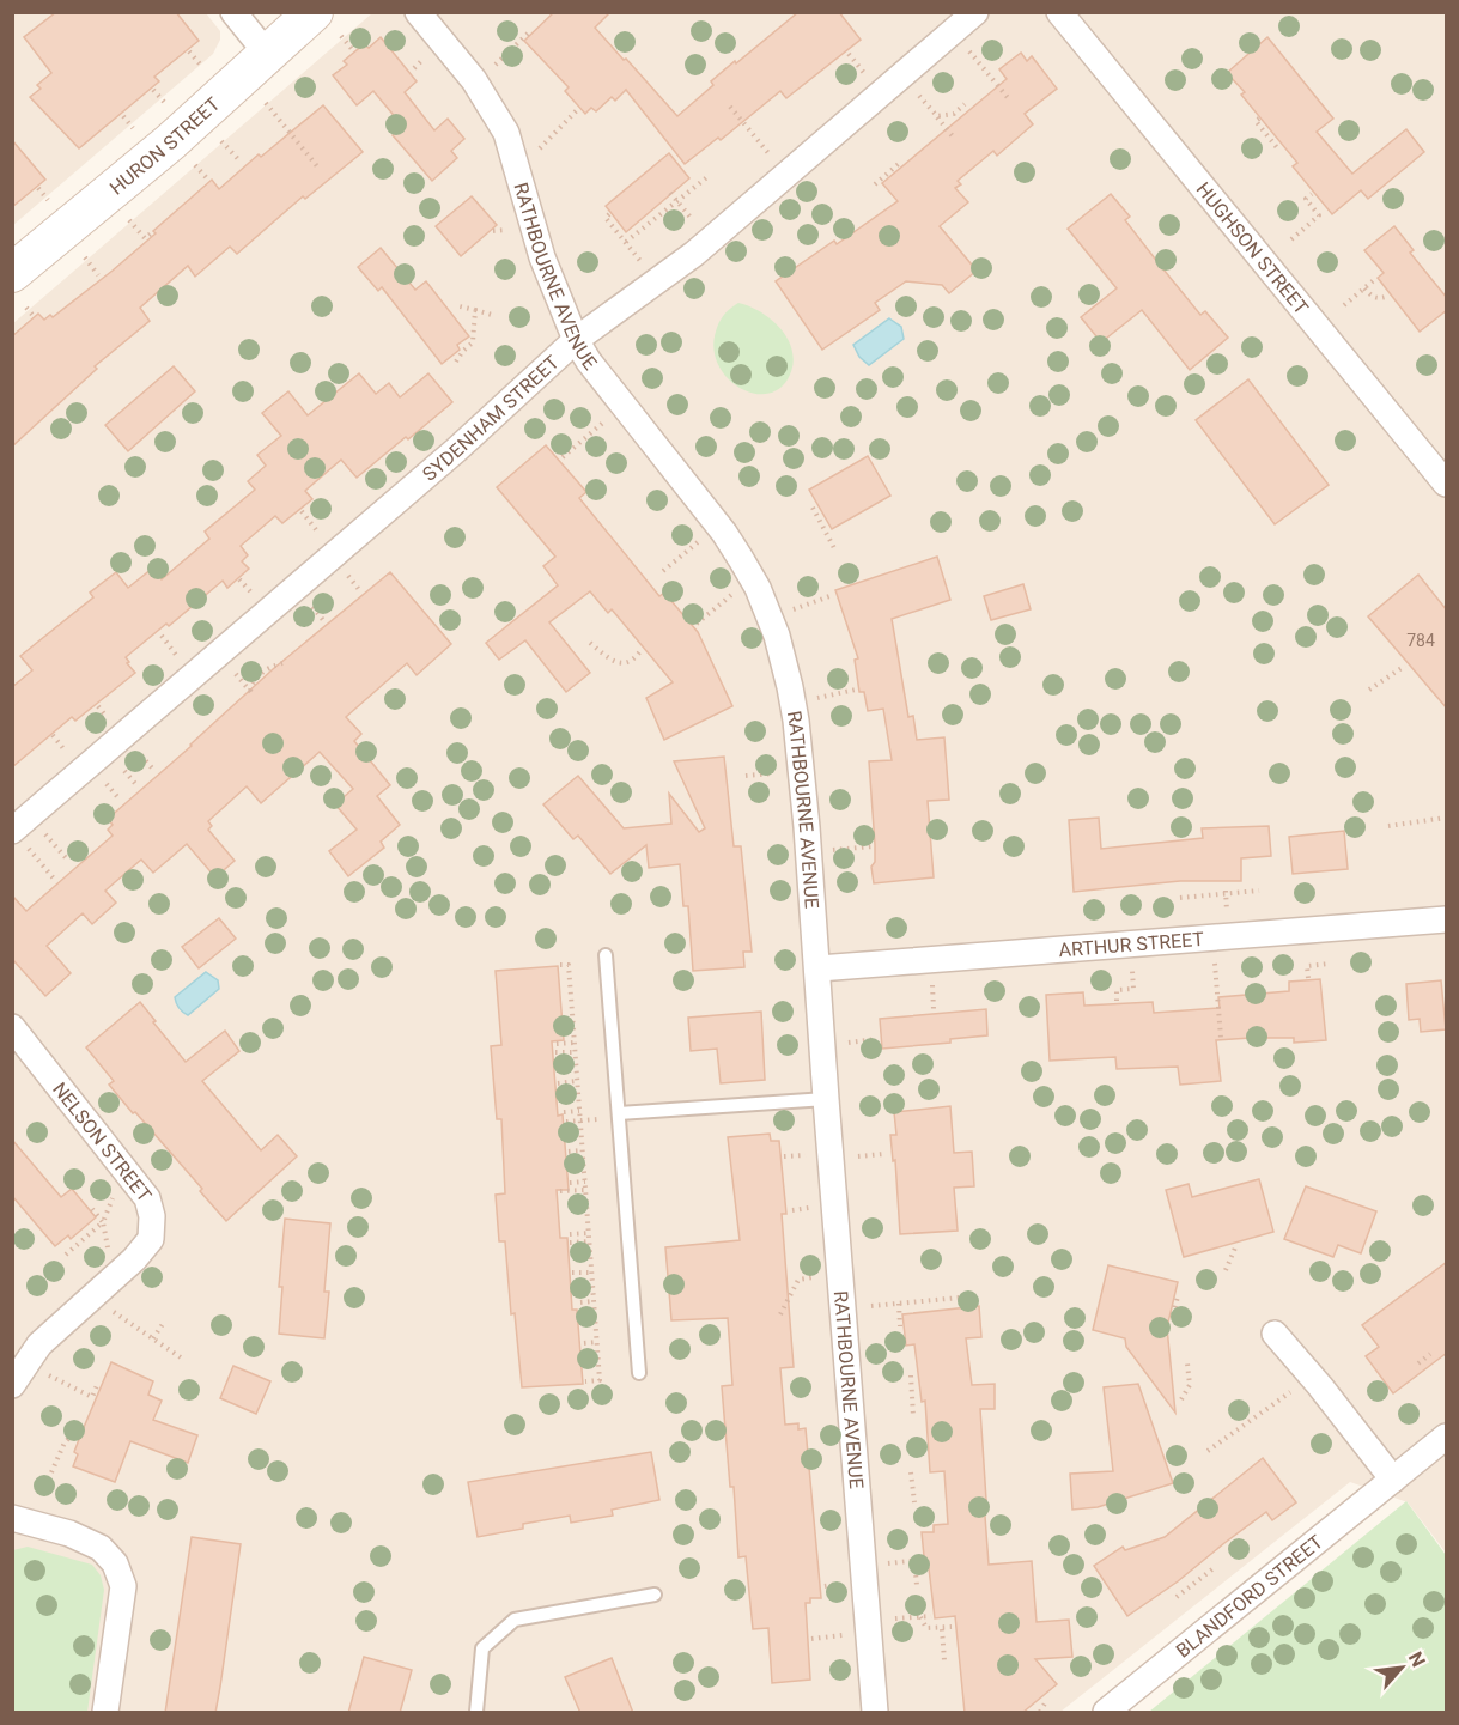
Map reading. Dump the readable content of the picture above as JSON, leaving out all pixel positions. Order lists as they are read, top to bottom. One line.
{"streets":{"main road":["HURON STREET"],"street":["HUGHSON STREET","RATHBOURNE AVENUE","SYDENHAM STREET","ARTHUR STREET","NELSON STREET","BLANDFORD STREET"]},"crossings":[["RATHBOURNE AVENUE","SYDENHAM STREET"],["RATHBOURNE AVENUE","ARTHUR STREET"]],"house_numbers":["784"],"north":"top right"}
